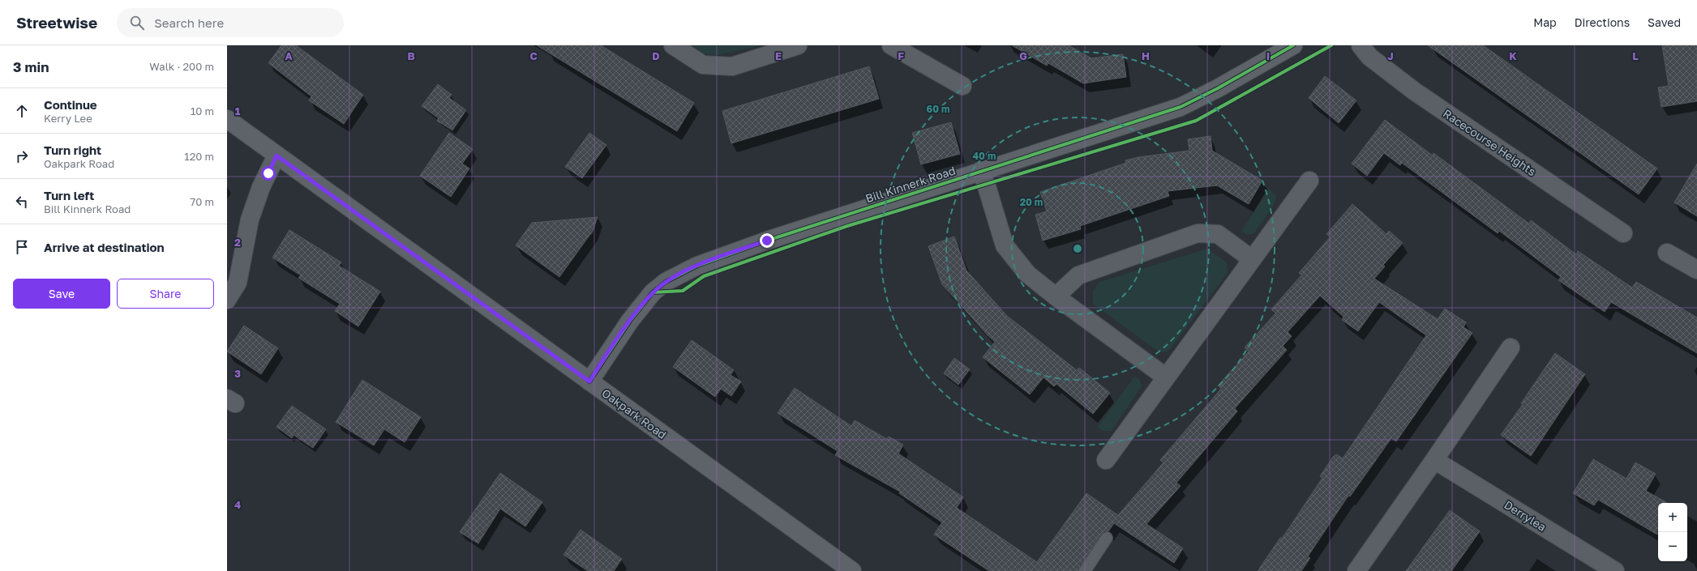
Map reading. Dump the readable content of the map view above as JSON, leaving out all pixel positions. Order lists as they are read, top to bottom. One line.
{"streets":{"street":["Racecourse Heights","Bill Kinnerk Road","Oakpark Road","Derrylea"]},"crossings":[["Bill Kinnerk Road","Oakpark Road"]],"page":{"header":"Streetwise","search":"Search here","nav":["Map","Directions","Saved"],"heading":["3 min","Walk · 200 m"],"list":[["Continue","Kerry Lee","10 m"],["Turn right","Oakpark Road","120 m"],["Turn left","Bill Kinnerk Road","70 m"],"Arrive at destination"],"buttons":["Save","Share"],"map_buttons":["+","−"]},"grid":{"columns":["A","B","C","D","E","F","G","H","I","J","K","L"],"rows":["1","2","3","4"]},"rings":["60 m","40 m","20 m"]}
